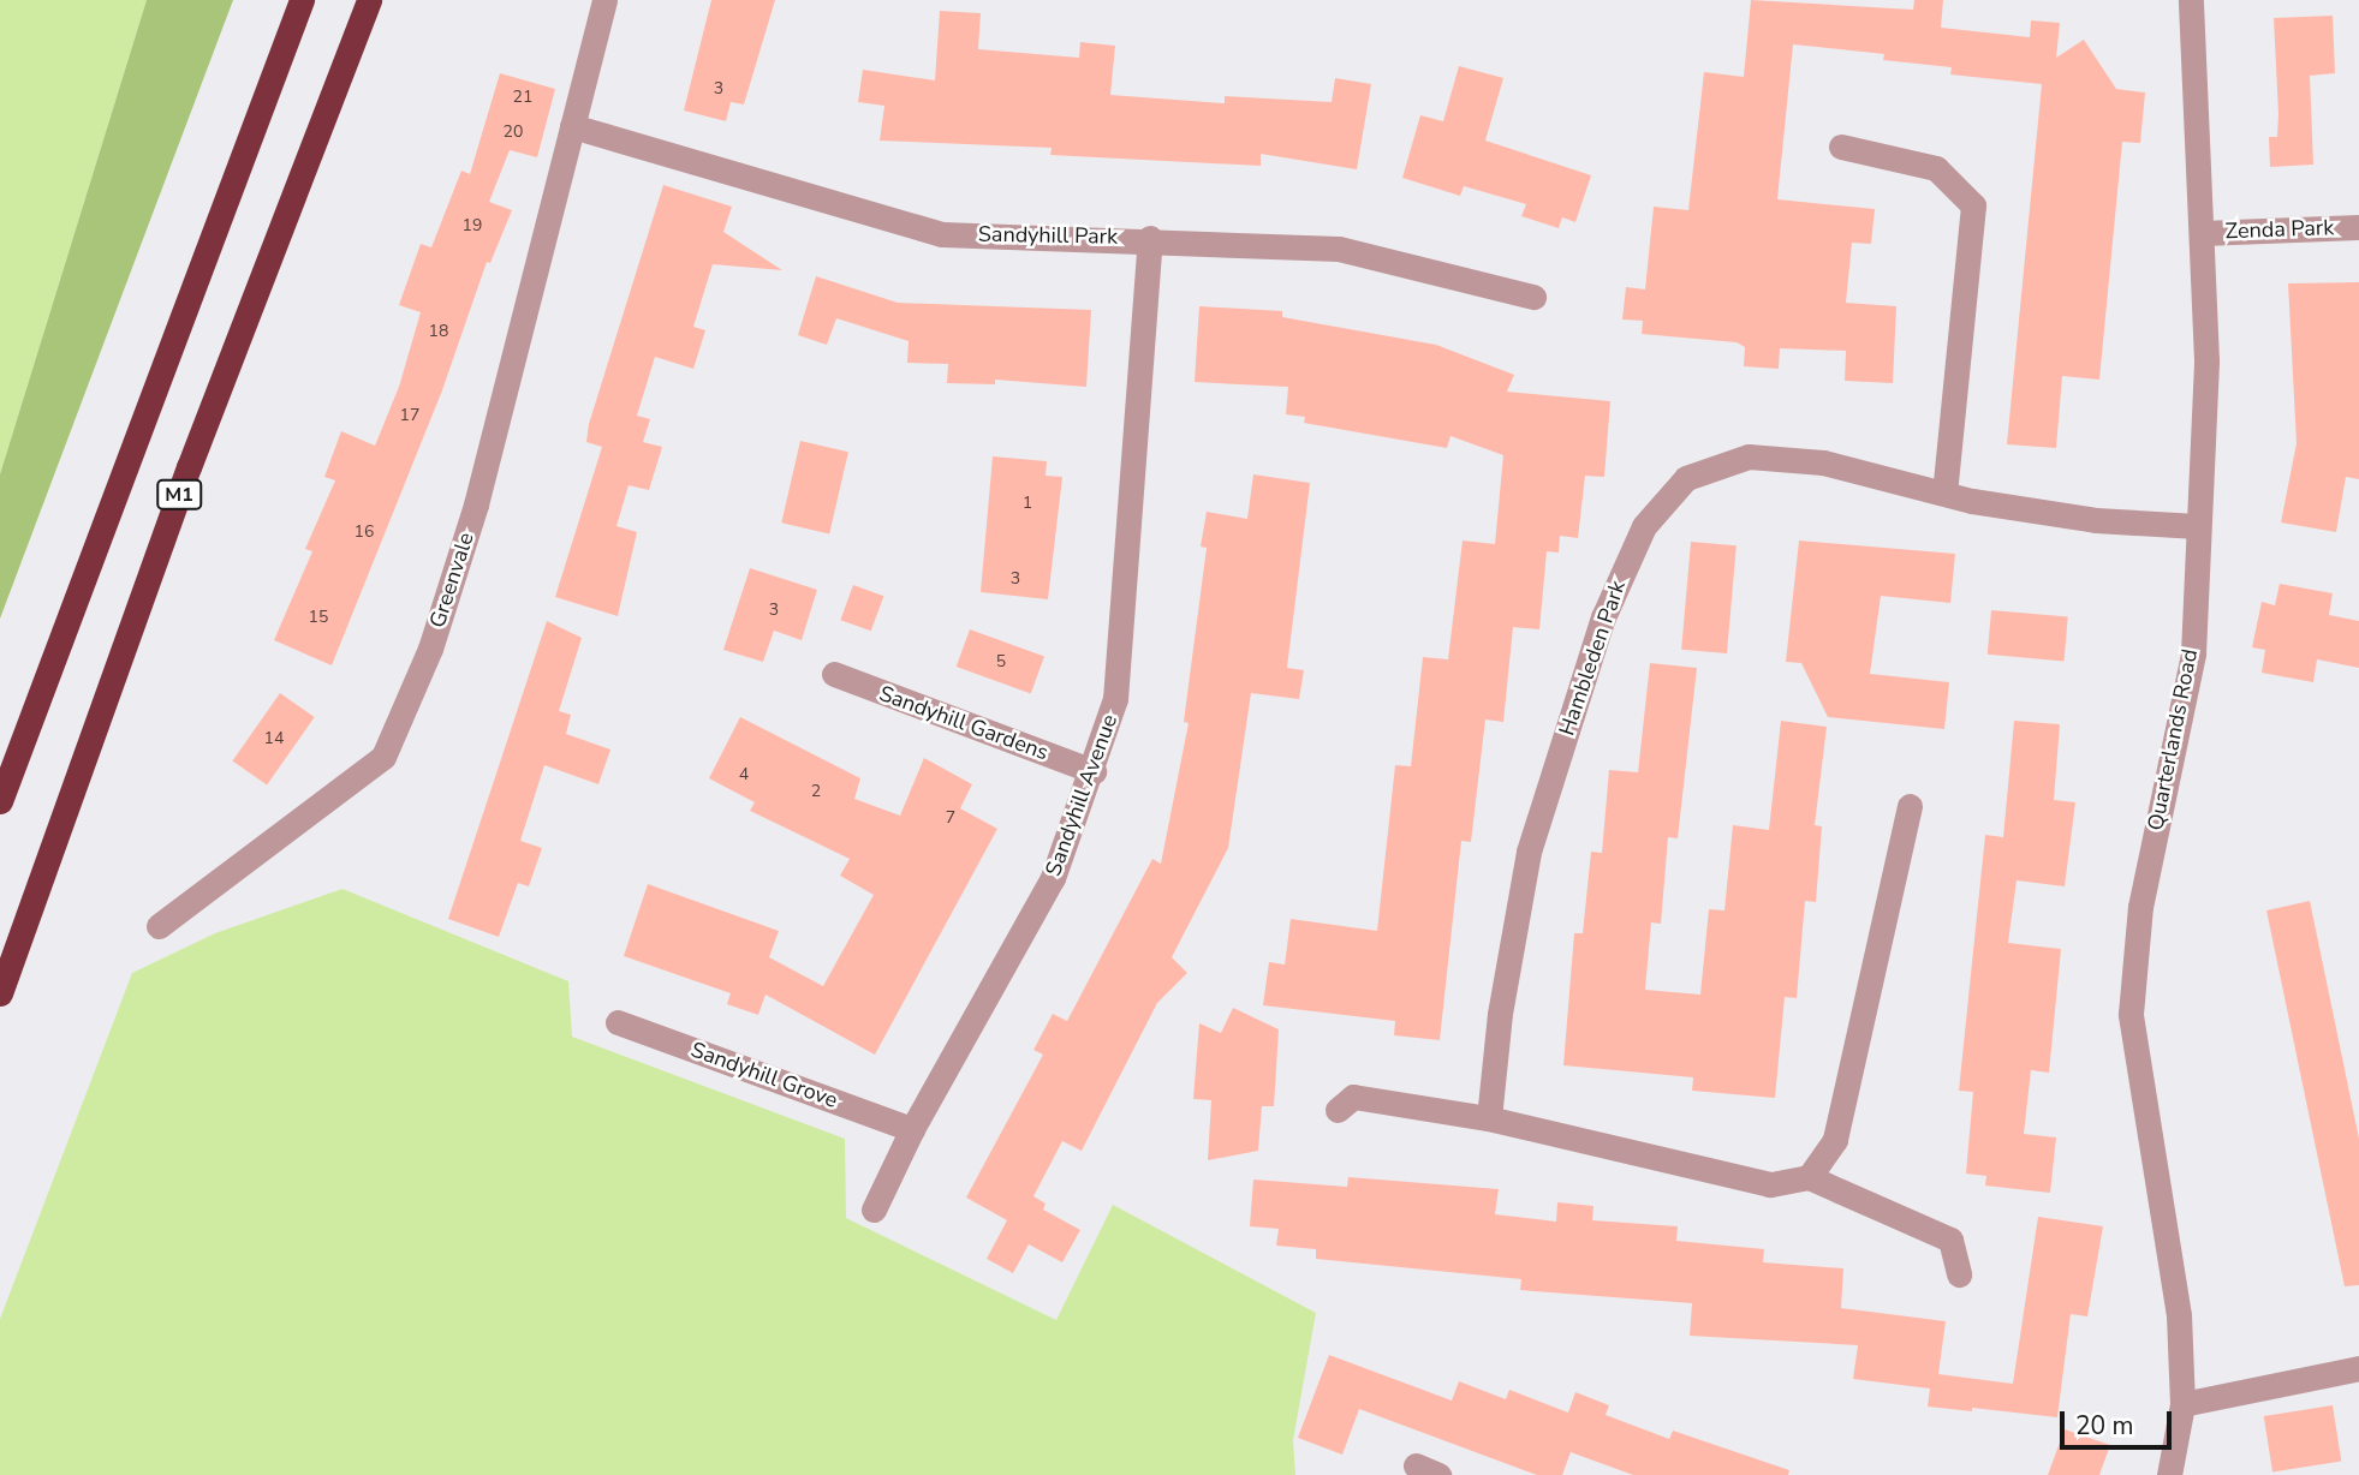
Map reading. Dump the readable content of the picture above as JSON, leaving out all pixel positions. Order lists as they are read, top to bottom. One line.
{"streets":{"highway":["M1"],"street":["Zenda Park","Sandyhill Park","Greenvale","Hambleden Park","Sandyhill Gardens","Quarterlands Road","Sandyhill Avenue","Sandyhill Grove"]},"crossings":[["Zenda Park","Quarterlands Road"],["Sandyhill Park","Greenvale"],["Sandyhill Park","Sandyhill Avenue"],["Hambleden Park","Quarterlands Road"],["Sandyhill Gardens","Sandyhill Avenue"],["Sandyhill Avenue","Sandyhill Grove"]],"house_numbers":["3","21","20","19","18","17","1","16","3","3","15","5","14","4","2","7"],"scale_bar":"20 m"}
